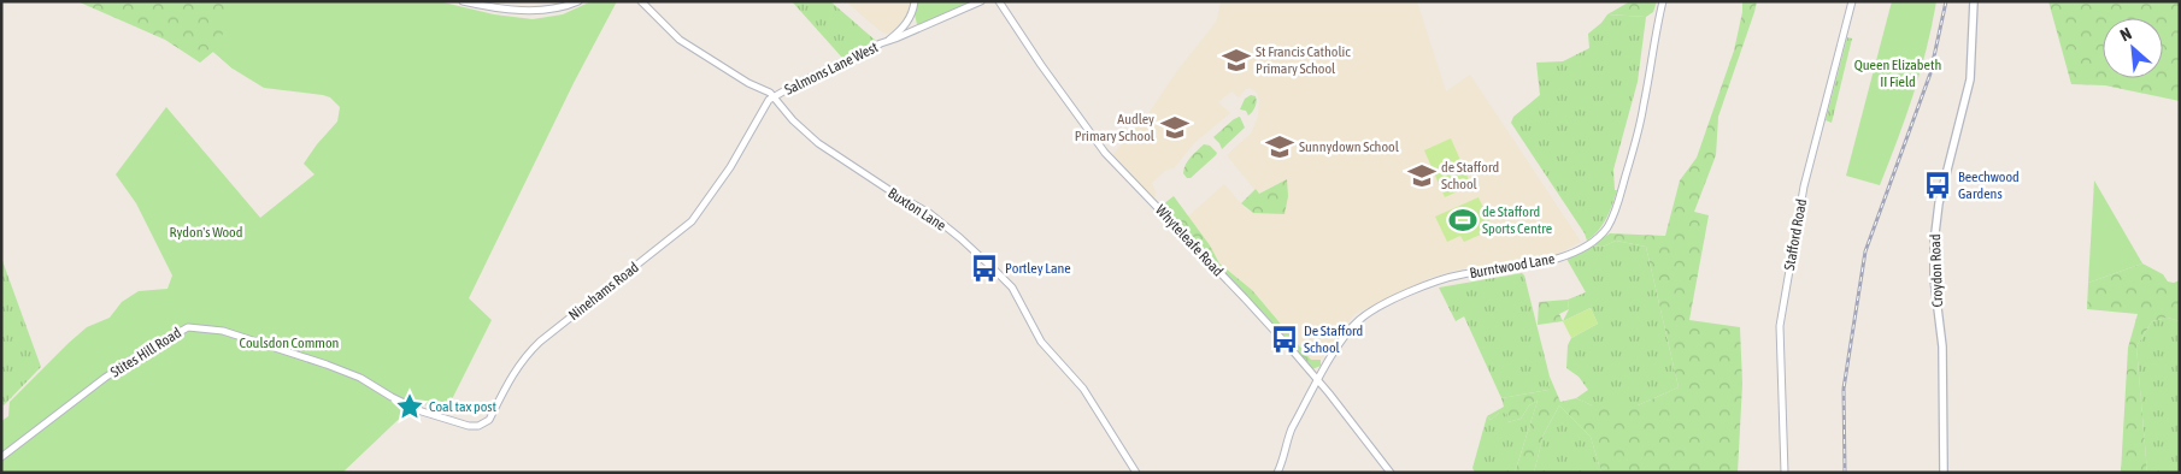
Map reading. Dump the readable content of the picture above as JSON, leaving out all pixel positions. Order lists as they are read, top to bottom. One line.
{"streets":{"main road":["Croydon Road"],"street":["Salmons Lane West","Buxton Lane","Stafford Road","Whyteleafe Road","Burntwood Lane","Ninehams Road","Stites Hill Road"]},"crossings":[["Salmons Lane West","Buxton Lane"],["Salmons Lane West","Ninehams Road"],["Buxton Lane","Ninehams Road"],["Whyteleafe Road","Burntwood Lane"],["Ninehams Road","Stites Hill Road"]],"parks":["Queen Elizabeth II Field","Rydon's Wood","Coulsdon Common"],"places":{"school or university":["St Francis Catholic Primary School","Audley Primary School","Sunnydown School","de Stafford School"],"bus stop":["Beechwood Gardens","Portley Lane","De Stafford School"],"sports":["de Stafford Sports Centre"],"place":["Coal tax post"]},"north":"top left"}
